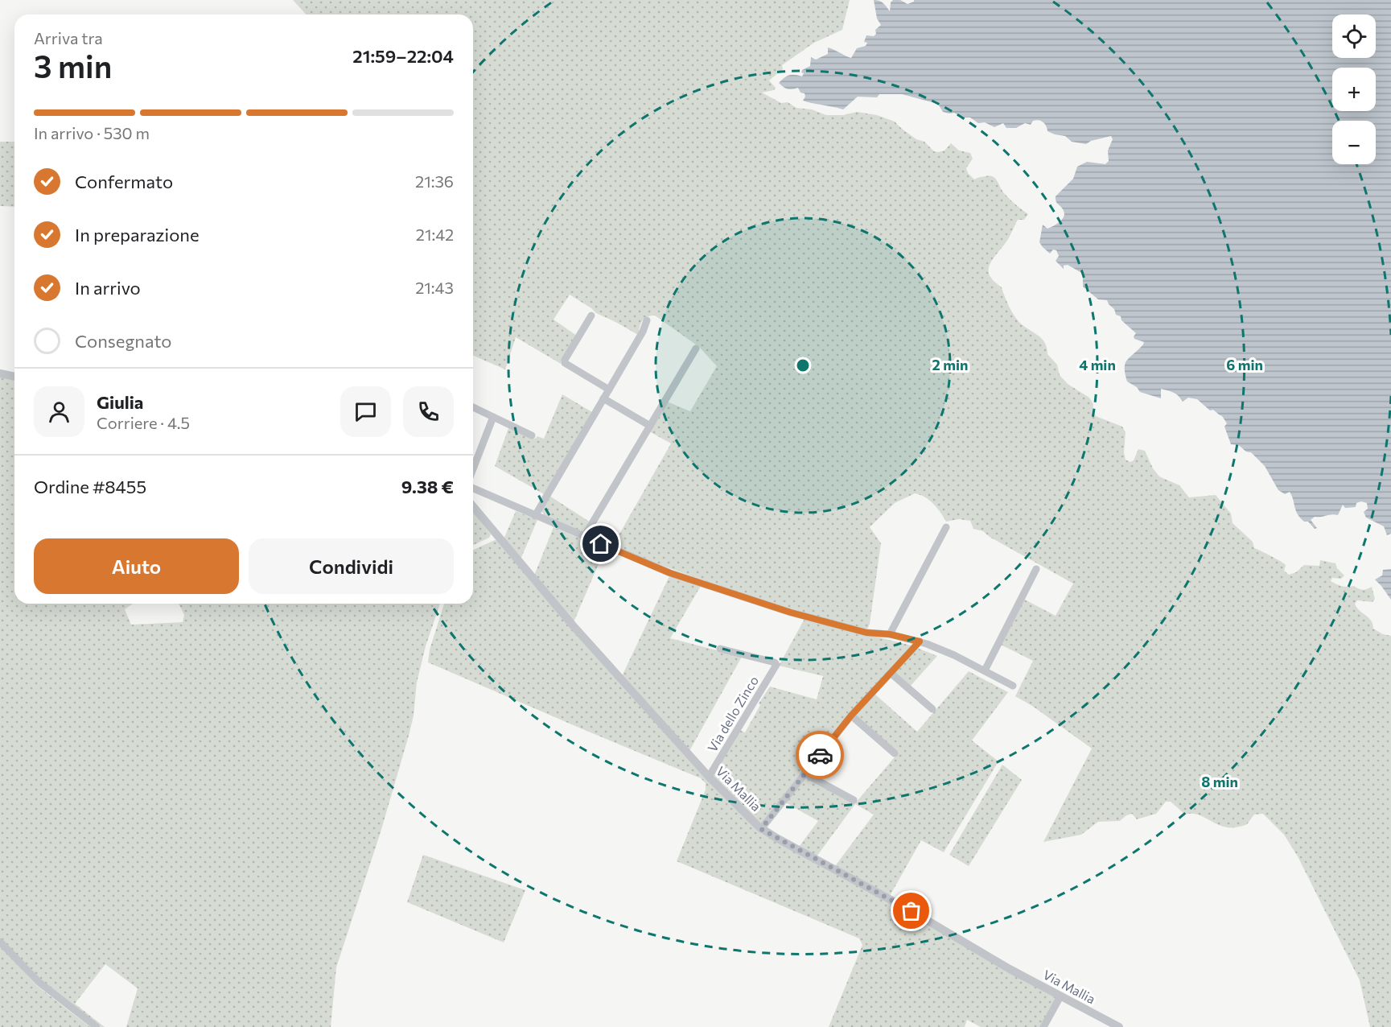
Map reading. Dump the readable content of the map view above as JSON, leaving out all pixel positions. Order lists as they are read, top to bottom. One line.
{"streets":{"street":["Via dello Zinco","Via Mallia"]},"crossings":[["Via dello Zinco","Via Mallia"]],"page":{"map_buttons":["+","−"],"heading":["3 min","Arriva tra","21:59–22:04"],"panel":["Giulia","Corriere · 4.5","Ordine #8455","9.38 €"],"bar":"In arrivo · 530 m","list":[["Confermato","21:36"],["In preparazione","21:42"],["In arrivo","21:43"],"Consegnato"],"buttons":["Aiuto","Condividi"]},"rings":["2 min","4 min","6 min","8 min"]}
